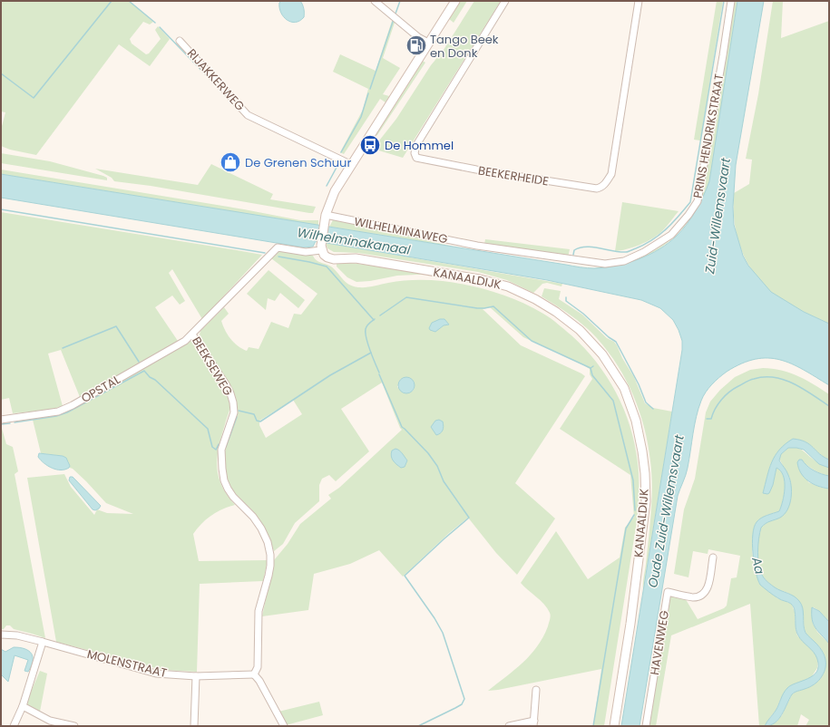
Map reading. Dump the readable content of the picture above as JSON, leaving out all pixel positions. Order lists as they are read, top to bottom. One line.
{"streets":{"main road":["KANAALDIJK"],"street":["RIJAKKERWEG","PRINS HENDRIKSTRAAT","BEEKERHEIDE","WILHELMINAWEG","BEEKSEWEG","OPSTAL","HAVENWEG","MOLENSTRAAT"]},"crossings":[["PRINS HENDRIKSTRAAT","WILHELMINAWEG"],["KANAALDIJK","BEEKSEWEG"],["BEEKSEWEG","OPSTAL"],["BEEKSEWEG","MOLENSTRAAT"]],"water":["Zuid-Willemsvaart","Wilhelminakanaal","Oude Zuid-Willemsvaart","Aa"],"places":{"fuel station":["Tango Beek en Donk"],"bus stop":["De Hommel"],"shop":["De Grenen Schuur"]}}
